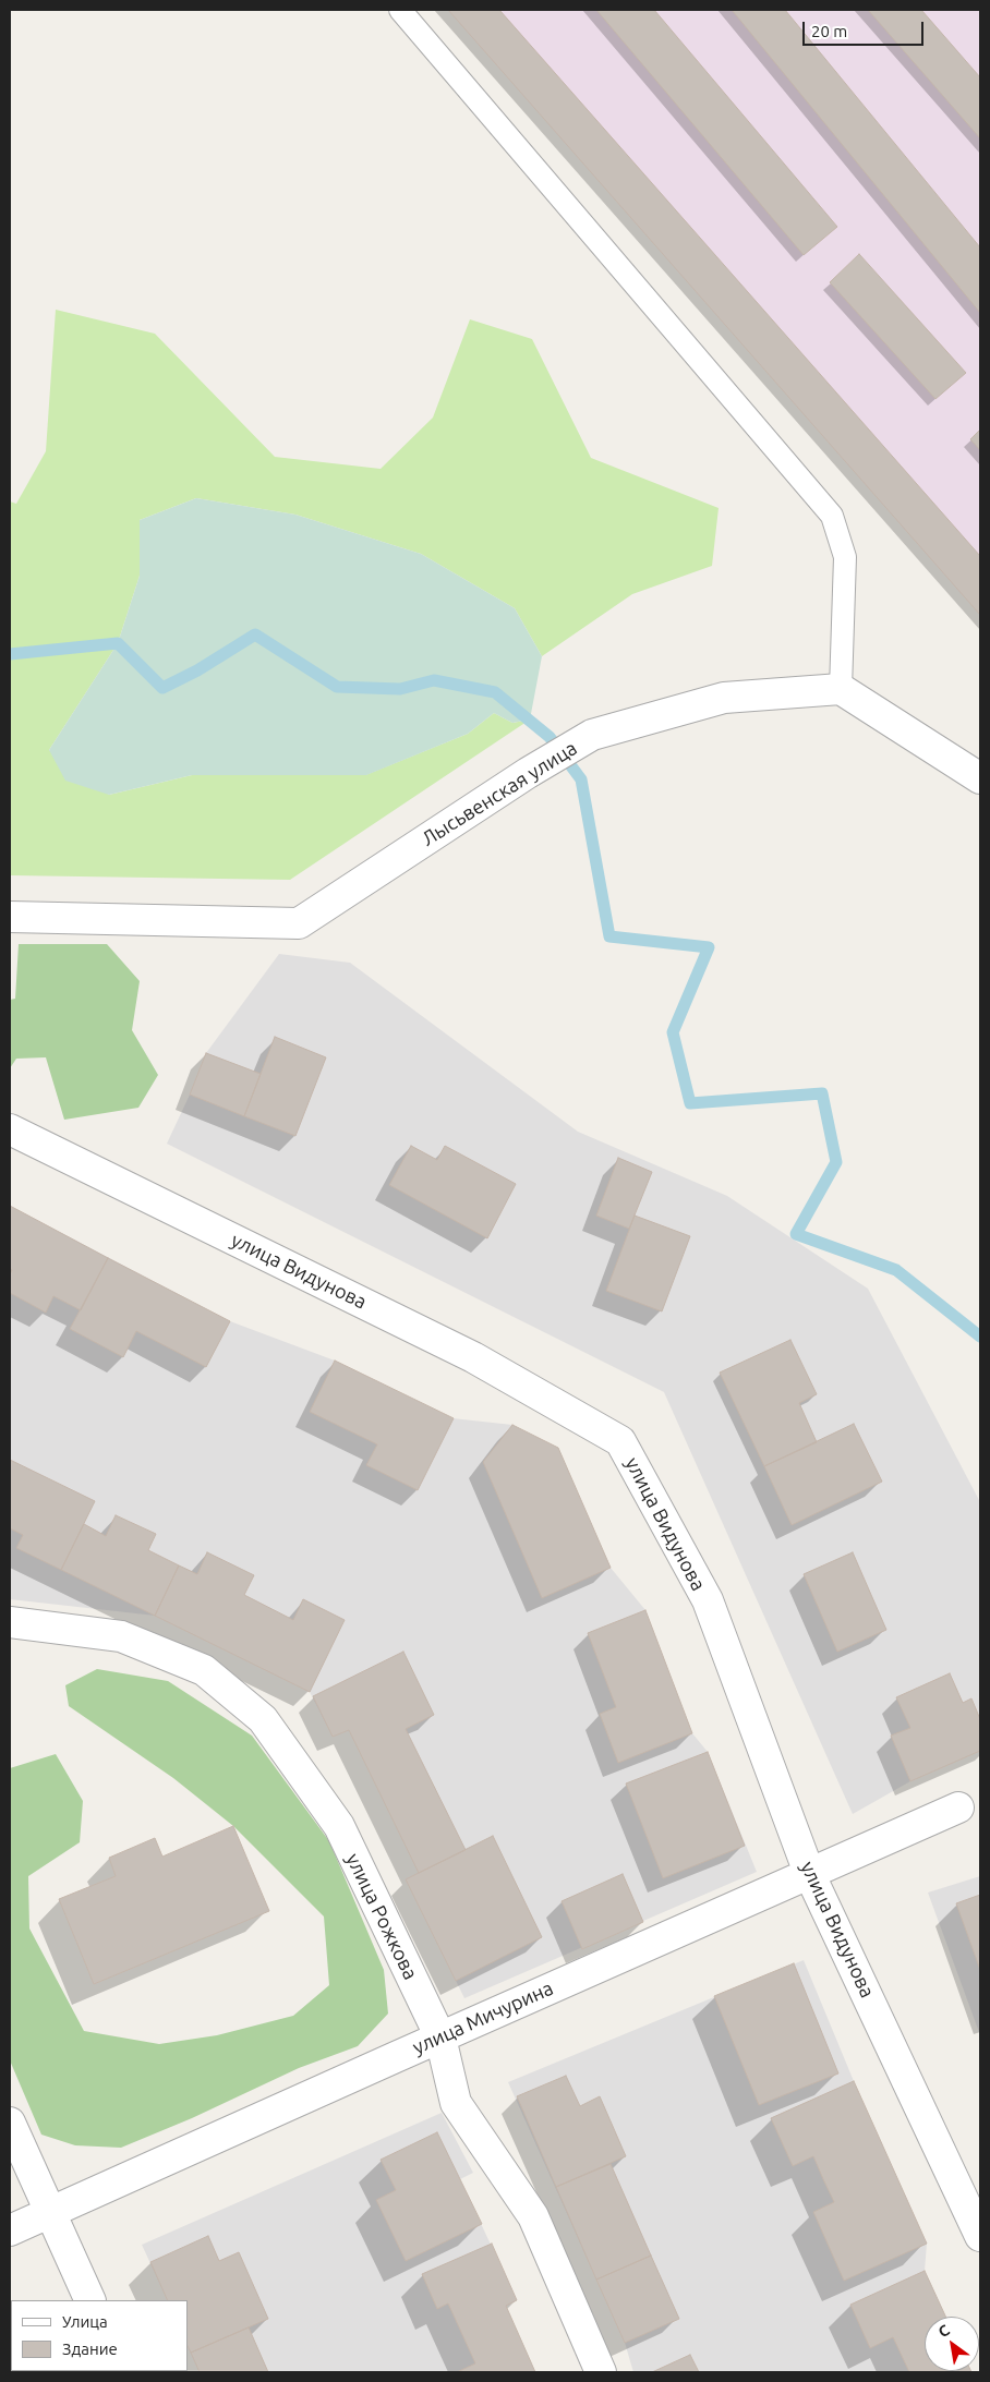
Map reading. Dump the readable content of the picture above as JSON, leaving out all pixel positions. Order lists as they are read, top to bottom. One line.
{"streets":{"street":["Лысьвенская улица","улица Видунова","улица Рожкова","улица Мичурина"]},"crossings":[["улица Видунова","улица Мичурина"],["улица Рожкова","улица Мичурина"]],"legend":["Улица","Здание"],"scale_bar":"20 m","north":"top left"}
